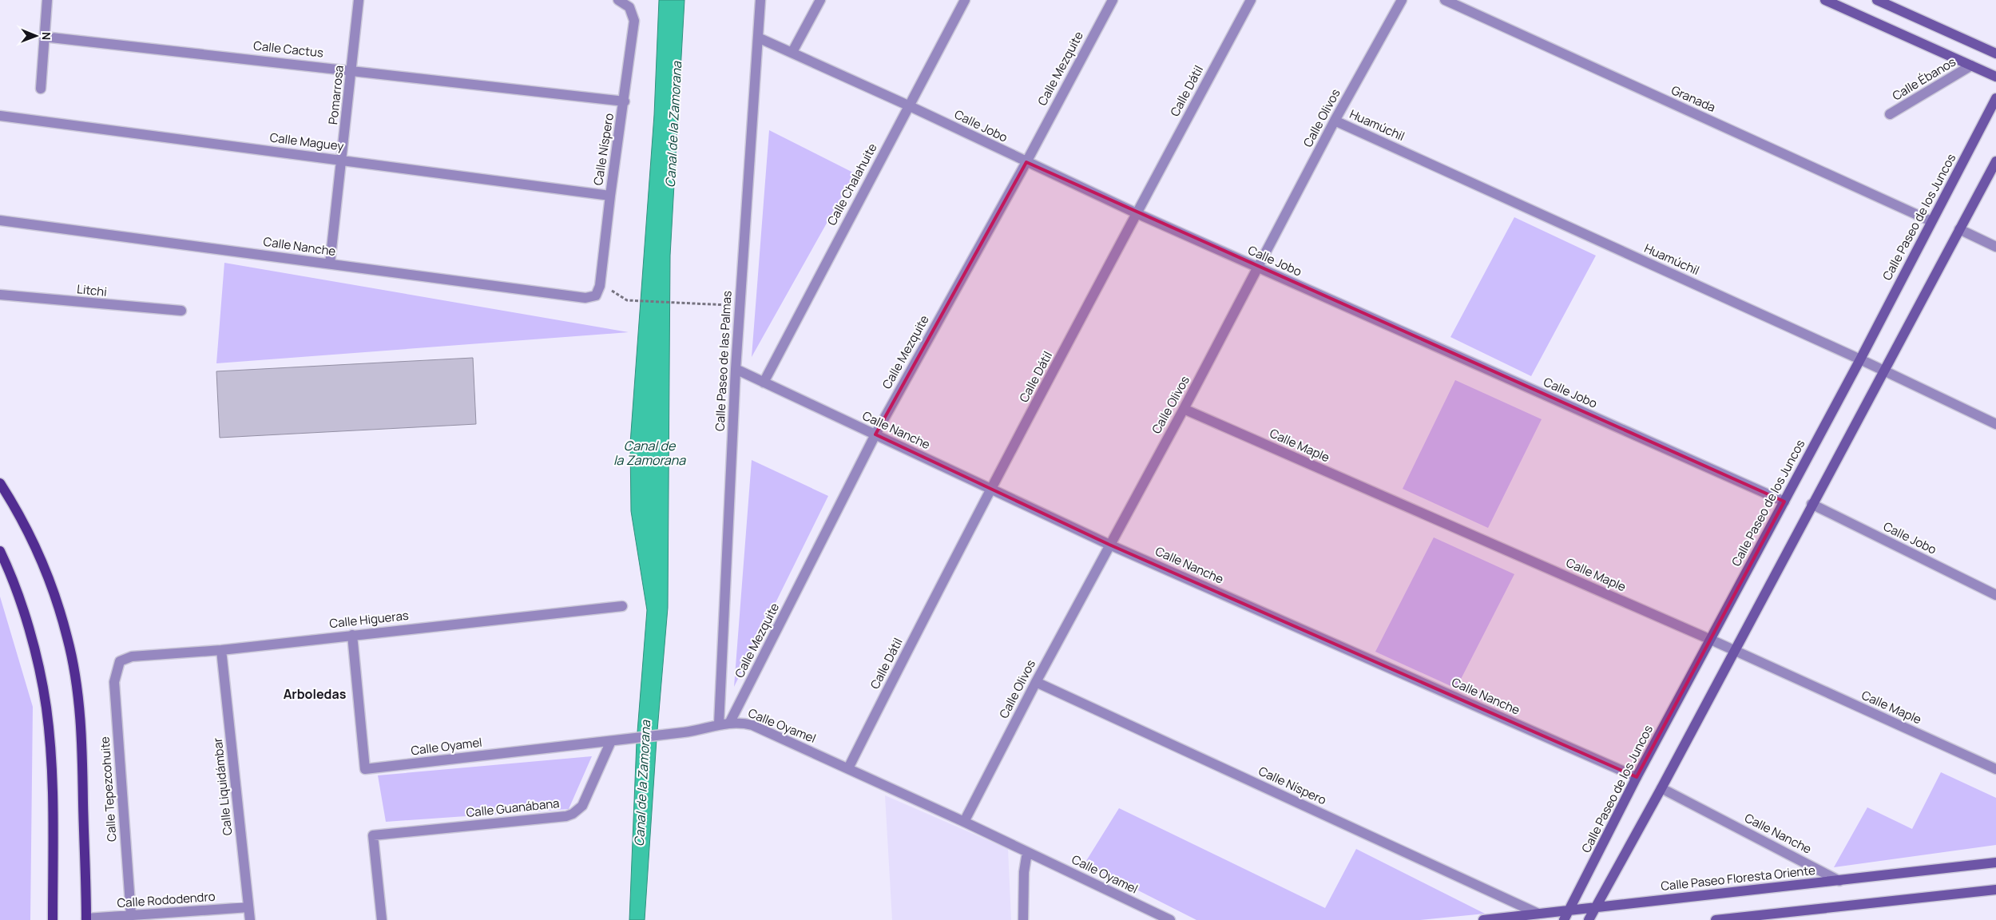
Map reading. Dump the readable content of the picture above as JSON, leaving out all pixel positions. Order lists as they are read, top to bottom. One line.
{"streets":{"main road":["Calle Paseo de los Juncos","Calle Paseo Floresta Oriente"],"street":["Calle Cactus","Calle Mezquite","Calle Ébanos","Calle Dátil","Pomarrosa","Granada","Calle Olivos","Huamúchil","Calle Jobo","Calle Maguey","Calle Níspero","Calle Chalahuite","Calle Nanche","Litchi","Calle Paseo de las Palmas","Calle Maple","Calle Higueras","Calle Oyamel","Calle Liquidámbar","Calle Tepezcohuite","Calle Guanábana","Calle Rododendro"]},"crossings":[["Calle Cactus","Pomarrosa"],["Calle Cactus","Calle Níspero"],["Calle Mezquite","Calle Jobo"],["Calle Mezquite","Calle Nanche"],["Calle Mezquite","Calle Oyamel"],["Calle Dátil","Calle Jobo"],["Calle Dátil","Calle Nanche"],["Calle Dátil","Calle Oyamel"],["Pomarrosa","Calle Maguey"],["Pomarrosa","Calle Nanche"],["Granada","Calle Paseo de los Juncos"],["Calle Olivos","Huamúchil"],["Calle Olivos","Calle Jobo"],["Calle Olivos","Calle Níspero"],["Calle Olivos","Calle Nanche"],["Calle Olivos","Calle Maple"],["Calle Olivos","Calle Oyamel"],["Huamúchil","Calle Paseo de los Juncos"],["Calle Jobo","Calle Chalahuite"],["Calle Jobo","Calle Paseo de los Juncos"],["Calle Jobo","Calle Paseo de las Palmas"],["Calle Maguey","Calle Níspero"],["Calle Níspero","Calle Nanche"],["Calle Níspero","Calle Paseo Floresta Oriente"],["Calle Chalahuite","Calle Nanche"],["Calle Paseo de los Juncos","Calle Nanche"],["Calle Paseo de los Juncos","Calle Maple"],["Calle Paseo de los Juncos","Calle Paseo Floresta Oriente"],["Calle Nanche","Calle Paseo de las Palmas"],["Calle Nanche","Calle Paseo Floresta Oriente"],["Calle Paseo de las Palmas","Calle Oyamel"],["Calle Higueras","Calle Oyamel"],["Calle Higueras","Calle Liquidámbar"],["Calle Higueras","Calle Tepezcohuite"],["Calle Oyamel","Calle Guanábana"],["Calle Liquidámbar","Calle Rododendro"],["Calle Tepezcohuite","Calle Rododendro"]],"districts":["Arboledas"],"water":["Canal de la Zamorana"],"north":"right"}
